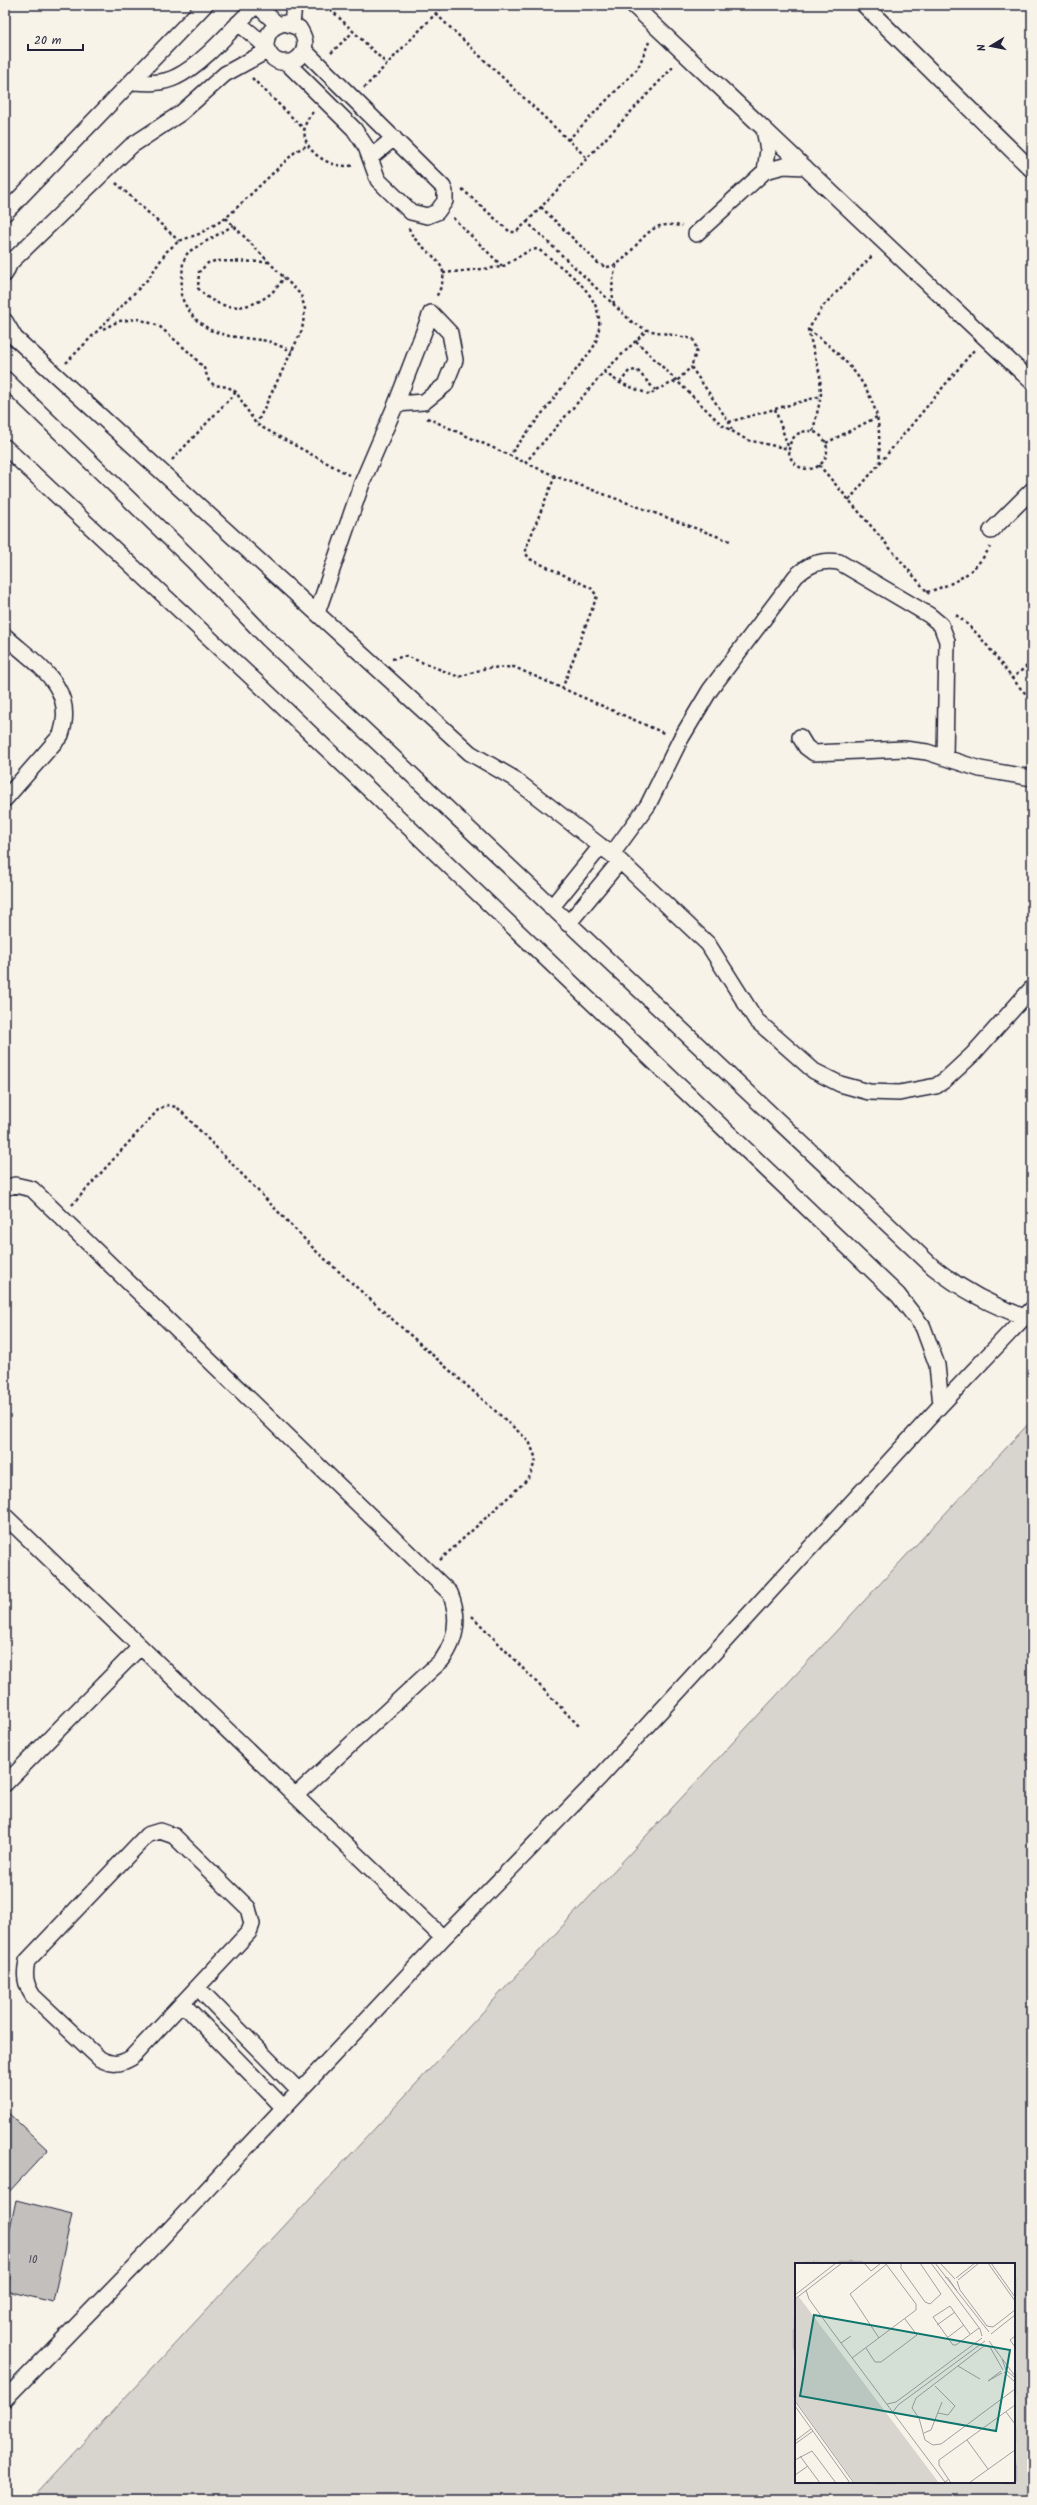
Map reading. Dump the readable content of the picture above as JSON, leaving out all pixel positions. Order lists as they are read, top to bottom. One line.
{"house_numbers":["10"],"scale_bar":"20 m","north":"left"}
